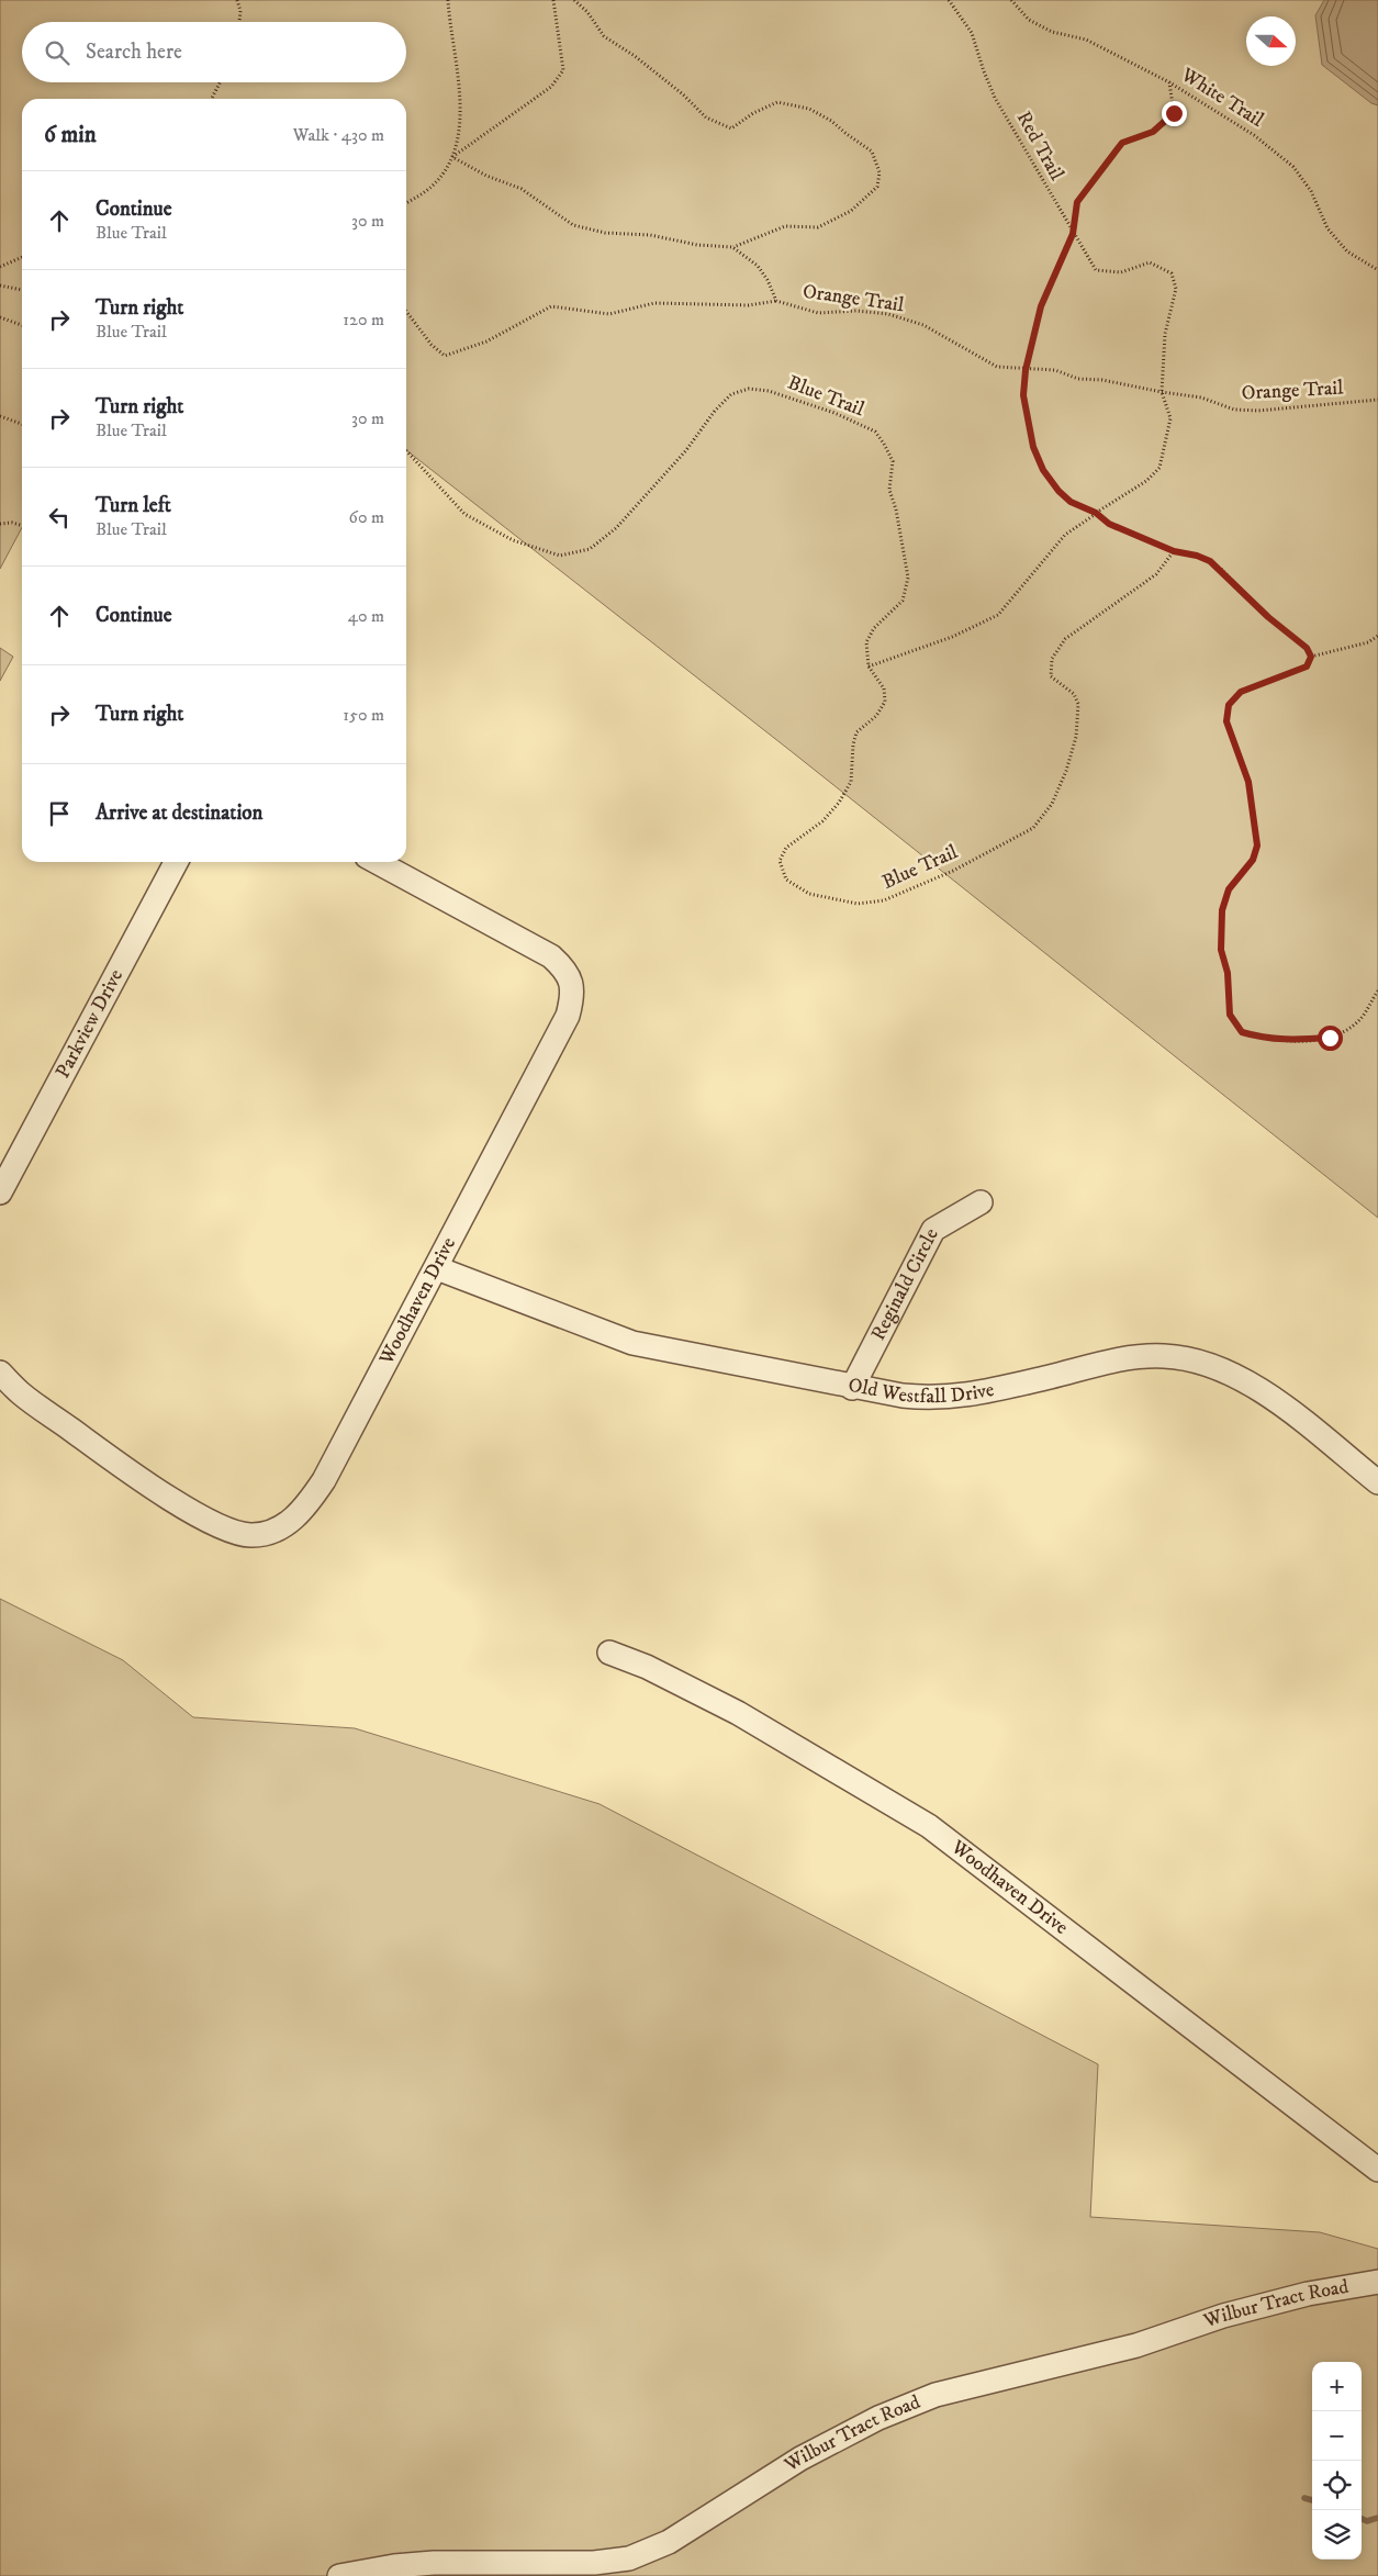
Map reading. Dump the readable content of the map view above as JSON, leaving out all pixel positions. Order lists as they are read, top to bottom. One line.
{"streets":{"street":["Parkview Drive","Reginald Circle","Woodhaven Drive","Old Westfall Drive","Wilbur Tract Road"],"path":["White Trail","Red Trail","Orange Trail","Blue Trail"]},"crossings":[["Red Trail","Orange Trail"],["Reginald Circle","Old Westfall Drive"],["Woodhaven Drive","Old Westfall Drive"]],"north":"right","page":{"search":"Search here","heading":["6 min","Walk · 430 m"],"list":[["Continue","Blue Trail","30 m"],["Turn right","Blue Trail","120 m"],["Turn right","Blue Trail","30 m"],["Turn left","Blue Trail","60 m"],["Continue","40 m"],["Turn right","150 m"],"Arrive at destination"],"map_buttons":["+","−"]}}
